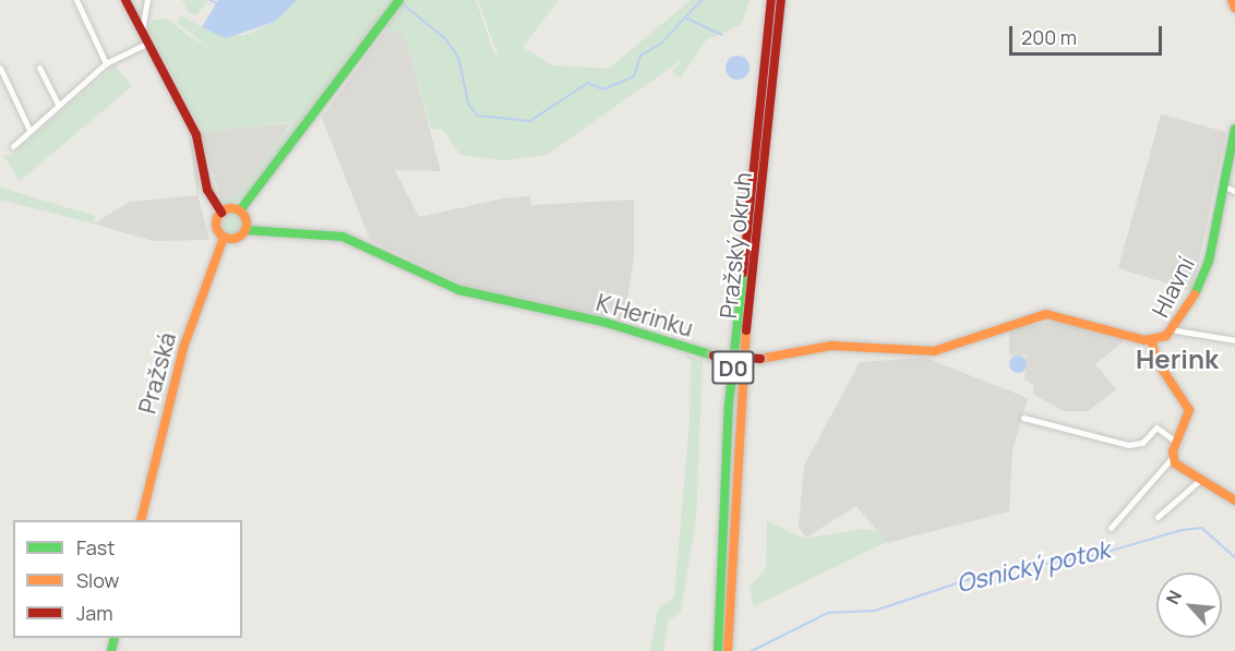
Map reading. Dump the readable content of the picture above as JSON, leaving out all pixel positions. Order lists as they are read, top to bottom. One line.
{"streets":{"main road":["Pražský okruh","Hlavní","K Herinku","D0","Pražská"]},"crossings":[["Hlavní","K Herinku"],["K Herinku","Pražská"]],"districts":["Herink"],"water":["Osnický potok"],"legend":["Fast","Slow","Jam"],"scale_bar":"200 m","north":"top left"}
